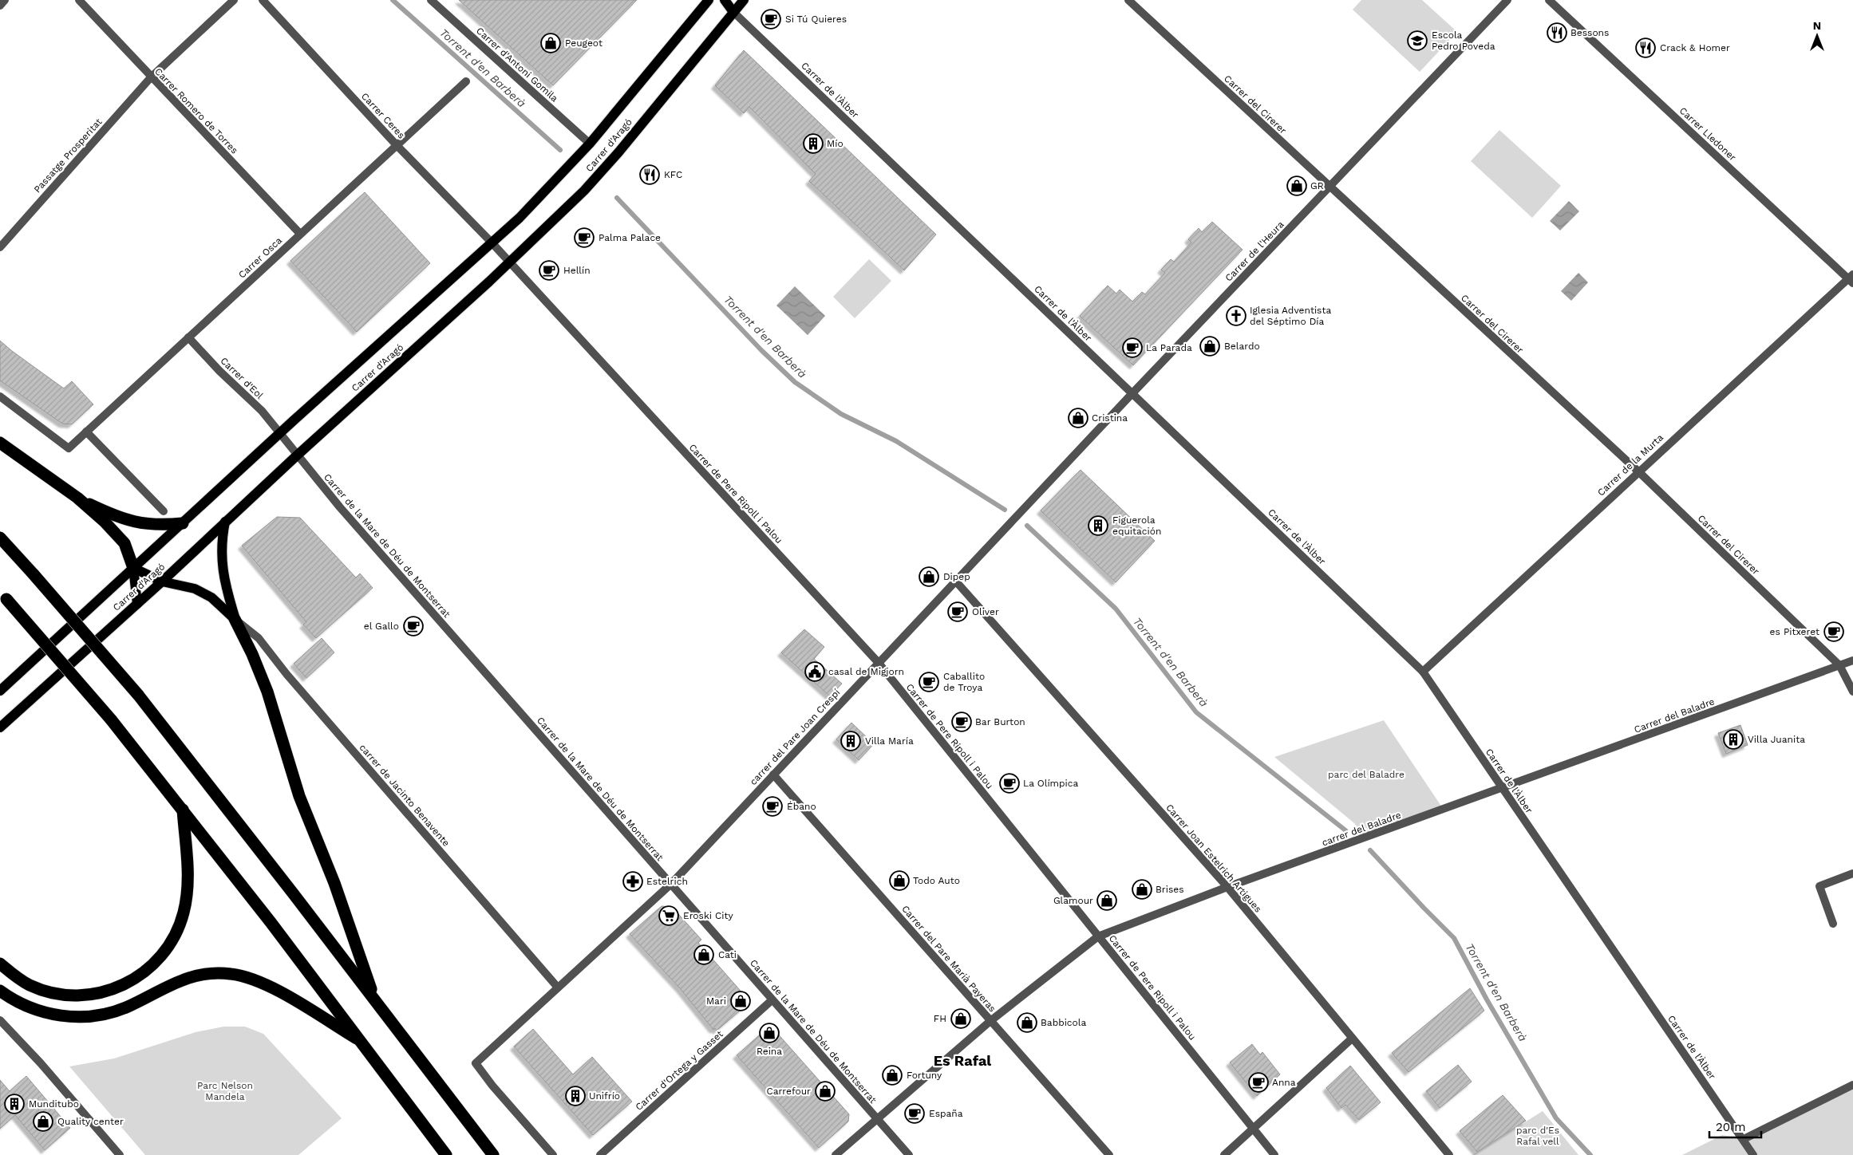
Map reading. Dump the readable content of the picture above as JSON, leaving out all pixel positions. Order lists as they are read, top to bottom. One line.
{"streets":{"main road":["Carrer d'Aragó"],"street":["Carrer d'Antoni Gomila","Carrer de l'Àlber","Carrer del Cirerer","Carrer Romero de Torres","Carrer Ceres","Carrer Lledoner","Passatge Prosperitat","Carrer de l'Heura","Carrer Osca","Carrer d'Eol","Carrer de la Murta","Carrer de Pere Ripoll i Palou","Carrer de la Mare de Déu de Montserrat","Carrer del Baladre","carrer del Pare Joan Crespí","carrer de Jacinto Benavente","carrer del Baladre","Carrer Joan Estelrich Artigues","Carrer del Pare Marià Payeras","Carrer d'Ortega y Gasset"]},"crossings":[["Carrer d'Antoni Gomila","Carrer d'Aragó"],["Carrer de l'Àlber","Carrer d'Aragó"],["Carrer de l'Àlber","Carrer de l'Heura"],["Carrer de l'Àlber","Carrer de la Murta"],["Carrer de l'Àlber","Carrer del Baladre"],["Carrer de l'Àlber","carrer del Baladre"],["Carrer del Cirerer","Carrer de l'Heura"],["Carrer del Cirerer","Carrer de la Murta"],["Carrer del Cirerer","Carrer del Baladre"],["Carrer Romero de Torres","Passatge Prosperitat"],["Carrer Romero de Torres","Carrer Osca"],["Carrer Ceres","Carrer d'Aragó"],["Carrer Ceres","Carrer Osca"],["Carrer Ceres","Carrer de Pere Ripoll i Palou"],["Carrer Lledoner","Carrer de la Murta"],["Carrer d'Aragó","Carrer d'Eol"],["Carrer d'Aragó","Carrer de Pere Ripoll i Palou"],["Carrer d'Aragó","Carrer de la Mare de Déu de Montserrat"],["Carrer de l'Heura","carrer del Pare Joan Crespí"],["Carrer Osca","Carrer d'Eol"],["Carrer d'Eol","Carrer de la Mare de Déu de Montserrat"],["Carrer de Pere Ripoll i Palou","carrer del Pare Joan Crespí"],["Carrer de Pere Ripoll i Palou","carrer del Baladre"],["Carrer de la Mare de Déu de Montserrat","carrer del Pare Joan Crespí"],["Carrer de la Mare de Déu de Montserrat","carrer del Baladre"],["Carrer de la Mare de Déu de Montserrat","Carrer d'Ortega y Gasset"],["Carrer del Baladre","carrer del Baladre"],["carrer del Pare Joan Crespí","Carrer Joan Estelrich Artigues"],["carrer del Pare Joan Crespí","Carrer del Pare Marià Payeras"],["carrer del Baladre","Carrer Joan Estelrich Artigues"],["carrer del Baladre","Carrer del Pare Marià Payeras"]],"districts":["Es Rafal"],"water":["Torrent d'en Barberà"],"parks":["parc del Baladre","Parc Nelson Mandela","parc d'Es Rafal vell"],"places":{"cafe":["Si Tú Quieres","Palma Palace","Hellín","La Parada","Oliver","el Gallo","es Pitxeret","Caballito de Troya","Bar Burton","La Olímpica","Ébano","Anna","España"],"restaurant":["Bessons","Crack & Homer","KFC"],"school or university":["Escola Pedro Poveda"],"shop":["Peugeot","GR","Belardo","Cristina","Dipep","Todo Auto","Brises","Glamour","Cati","Mari","FH","Babbicola","Reina","Fortuny","Carrefour","Quality center"],"building":["Mío","Figuerola equitación","Villa Juanita","Villa María","Unifrío","Munditubo"],"church":["Iglesia Adventista del Séptimo Día"],"public building":["casal de Migjorn"],"pharmacy":["Estelrich"],"supermarket":["Eroski City"]},"scale_bar":"20 m","north":"top"}
